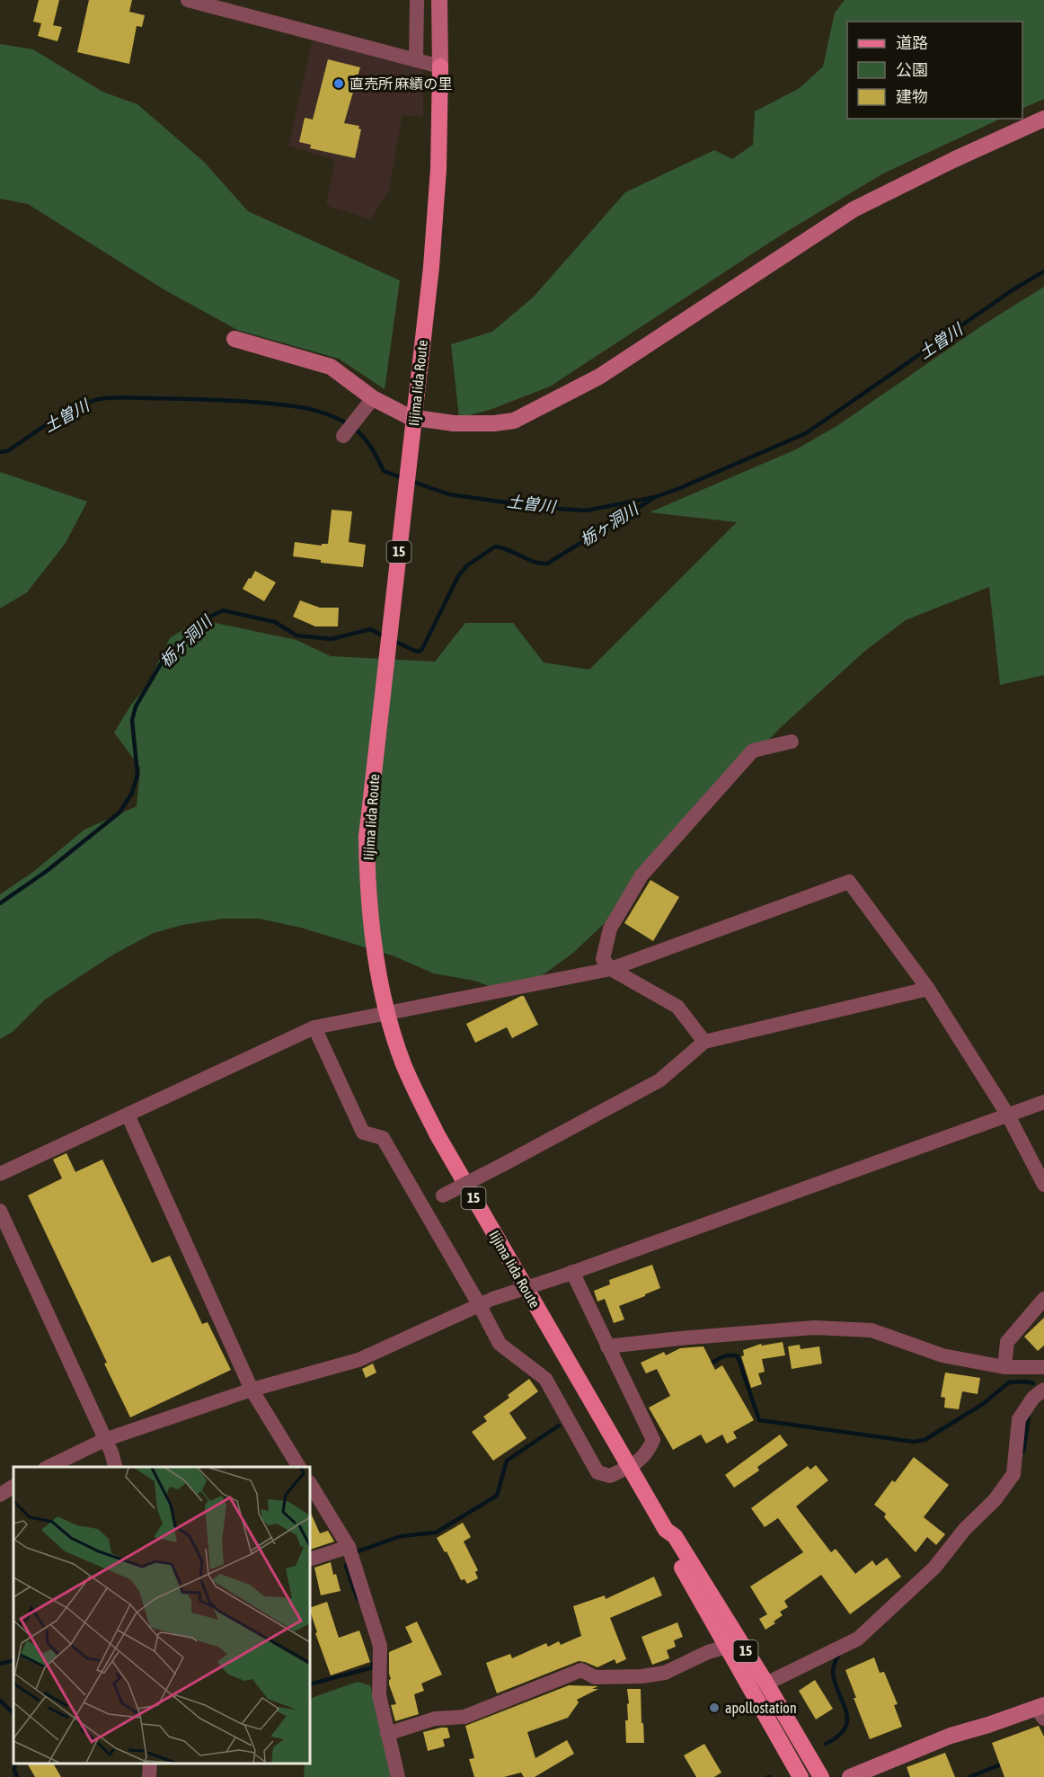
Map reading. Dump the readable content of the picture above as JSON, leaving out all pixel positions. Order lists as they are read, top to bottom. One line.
{"streets":{"main road":["Iijima Iida Route","15"]},"water":["土曽川","栃ヶ洞川"],"places":["直売所 麻績の里","apollostation"],"legend":["道路","公園","建物"]}
